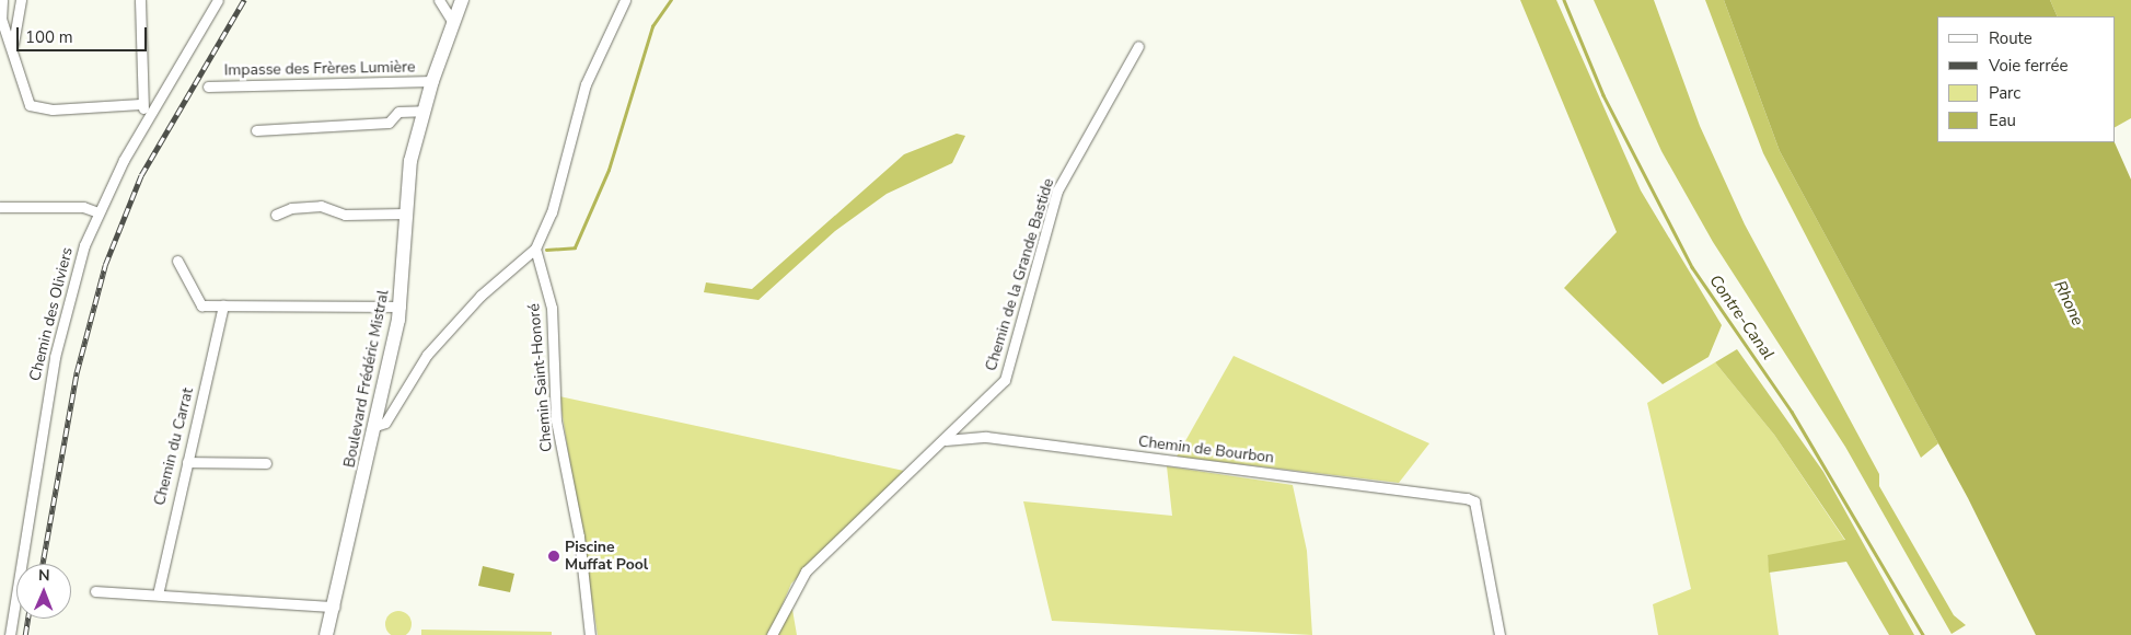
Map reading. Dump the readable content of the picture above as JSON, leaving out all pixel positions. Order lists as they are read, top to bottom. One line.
{"streets":{"main road":["Boulevard Frédéric Mistral"],"street":["Impasse des Frères Lumière","Chemin de la Grande Bastide","Chemin des Oliviers","Chemin Saint-Honoré","Chemin du Carrat","Chemin de Bourbon"]},"crossings":[["Impasse des Frères Lumière","Boulevard Frédéric Mistral"],["Chemin de la Grande Bastide","Chemin de Bourbon"]],"water":["Rhone","Contre-Canal"],"places":["Piscine Muffat Pool"],"legend":["Route","Voie ferrée","Parc","Eau"],"scale_bar":"100 m","north":"top"}
